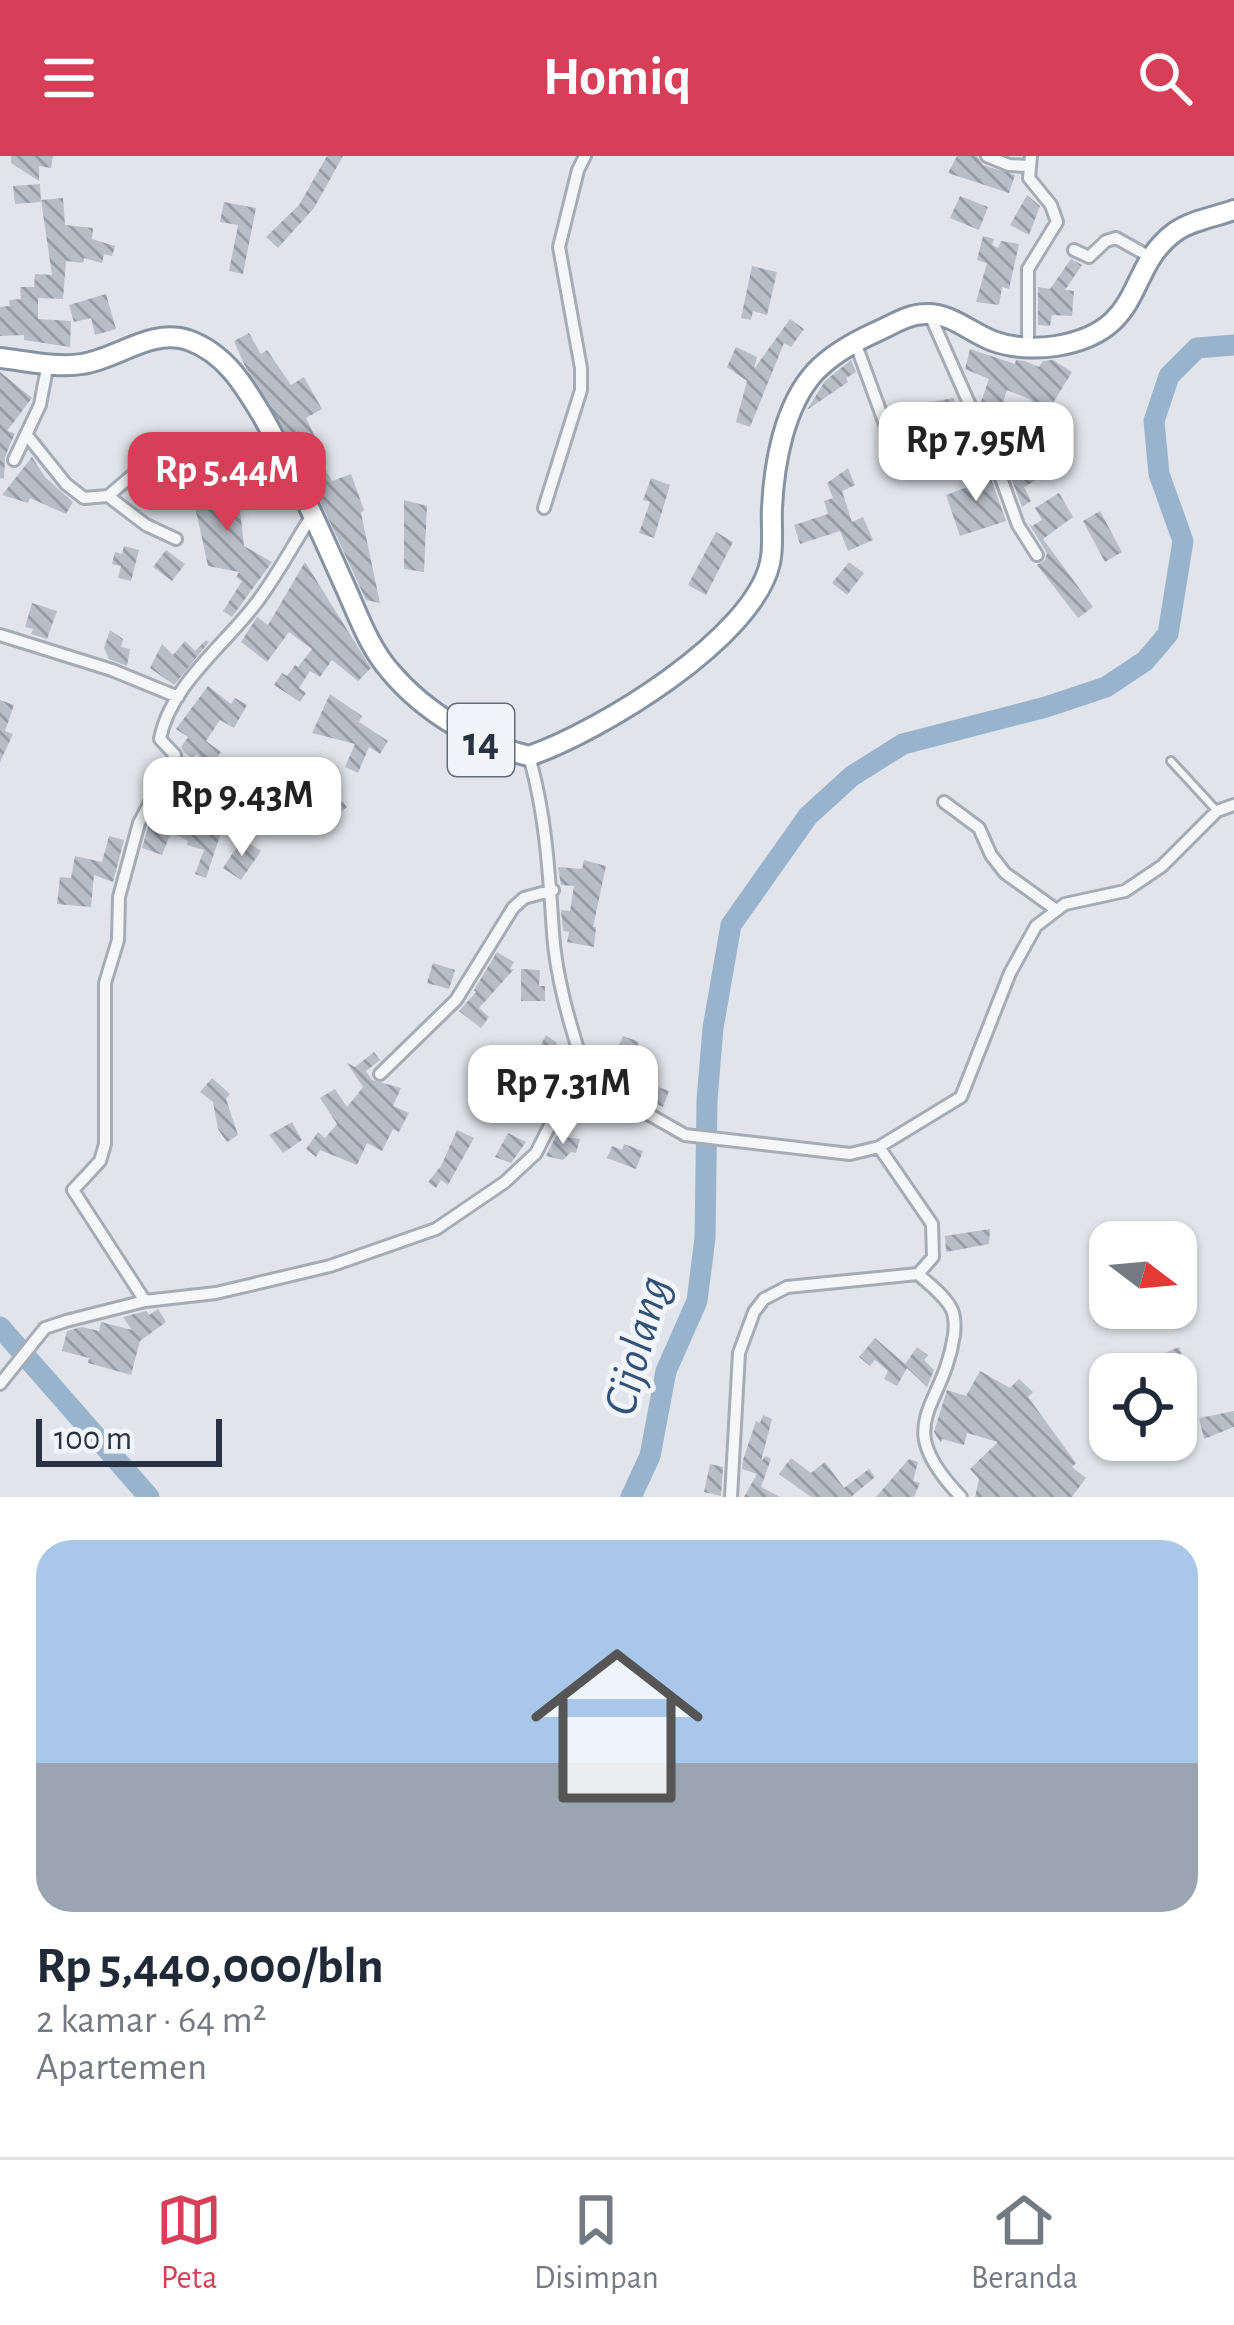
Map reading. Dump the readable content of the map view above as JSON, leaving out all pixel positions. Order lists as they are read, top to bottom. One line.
{"streets":{"highway":["14"]},"water":["Cijolang"],"scale_bar":"100 m","north":"right","page":{"header":"Homiq","price":["Rp 7.95M","Rp 5.44M","Rp 9.43M","Rp 7.31M"],"scale":"100 m","list":[{"name":"Rp 5,440,000/bln","note":"2 kamar · 64 m² · Apartemen"}],"tabs":["Peta","Disimpan","Beranda"]}}
